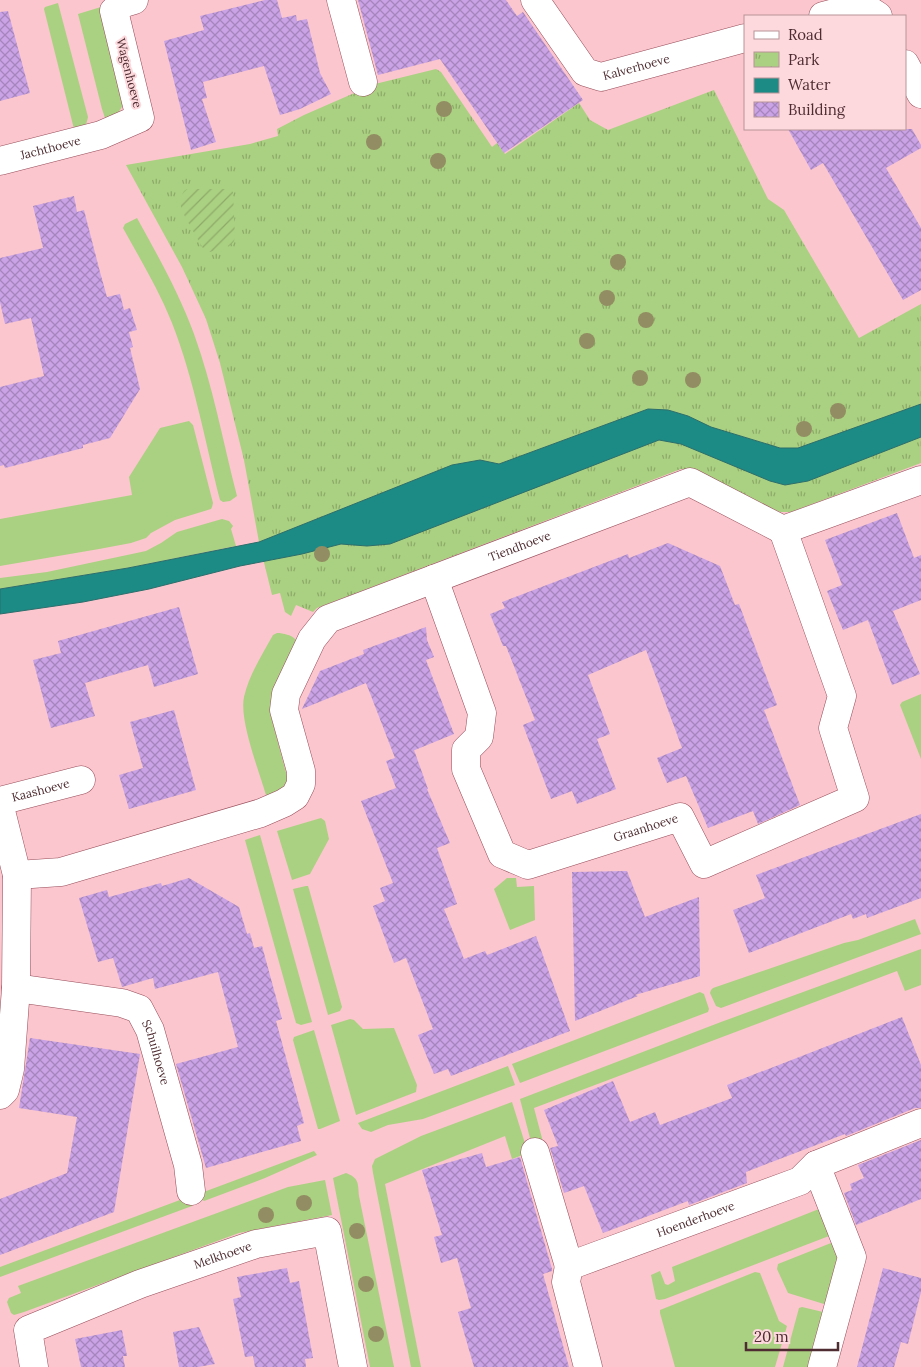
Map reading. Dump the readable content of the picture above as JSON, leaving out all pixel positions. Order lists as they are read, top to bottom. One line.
{"streets":{"street":["Kalverhoeve","Wagenhoeve","Jachthoeve","Tiendhoeve","Kaashoeve","Graanhoeve","Schuilhoeve","Hoenderhoeve","Melkhoeve"]},"crossings":[["Wagenhoeve","Jachthoeve"],["Tiendhoeve","Graanhoeve"]],"legend":["Road","Park","Water","Building"],"scale_bar":"20 m"}
